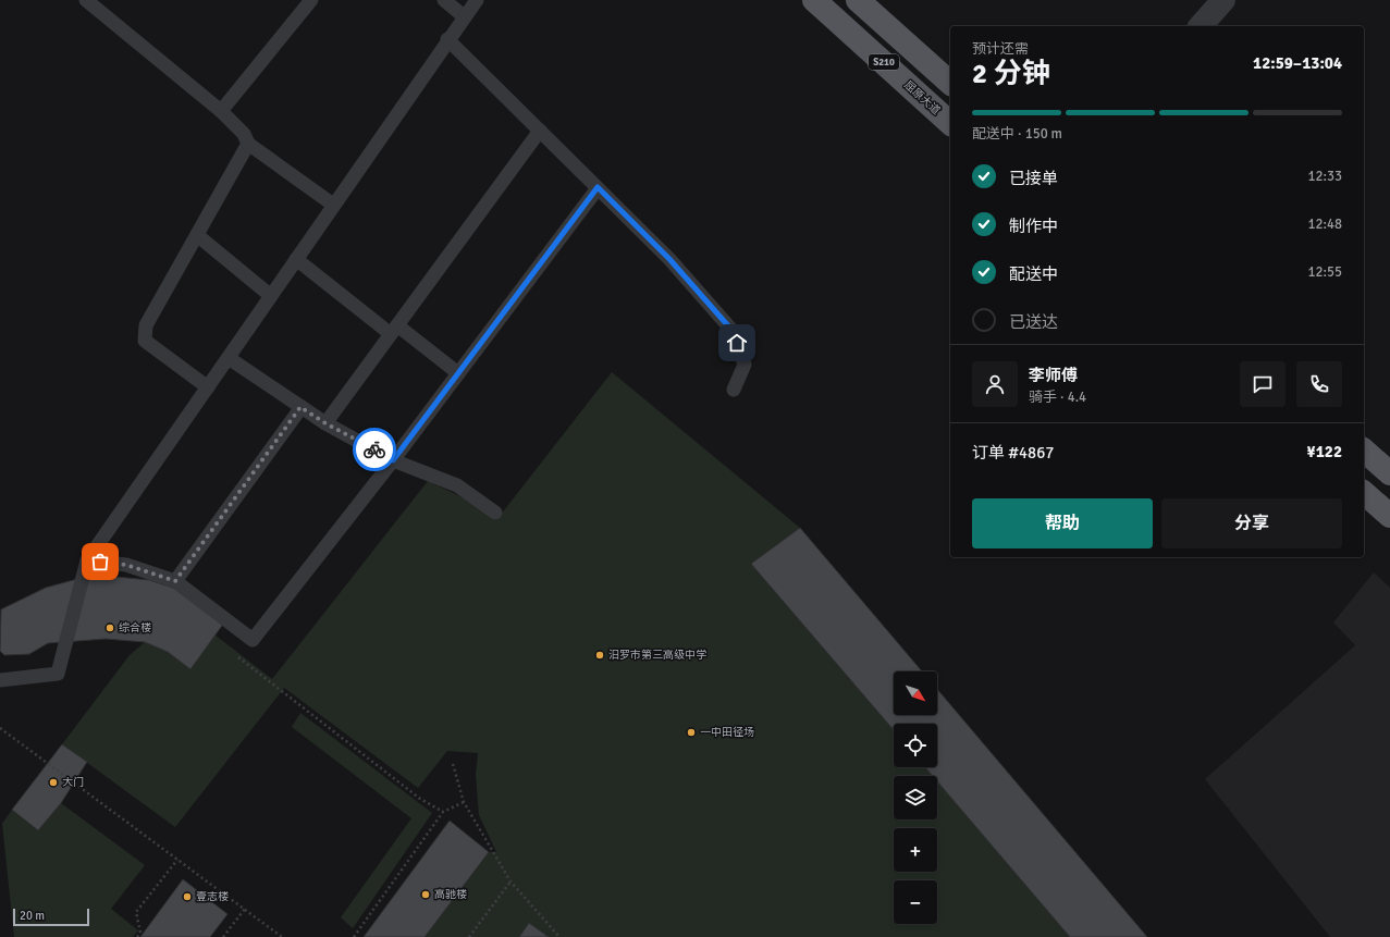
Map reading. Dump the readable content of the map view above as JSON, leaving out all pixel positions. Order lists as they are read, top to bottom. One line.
{"streets":{"main road":["S210","屈原大道"]},"places":["综合楼","汨罗市第三高级中学","一中田径场","大门","高驰楼","壹志楼"],"scale_bar":"20 m","north":"bottom right","page":{"heading":["2 分钟","预计还需","12:59–13:04"],"panel":["李师傅","骑手 · 4.4","订单 #4867","¥122"],"bar":"配送中 · 150 m","list":[["已接单","12:33"],["制作中","12:48"],["配送中","12:55"],"已送达"],"buttons":["帮助","分享"],"map_buttons":["+","−"],"scale":"20 m"}}
